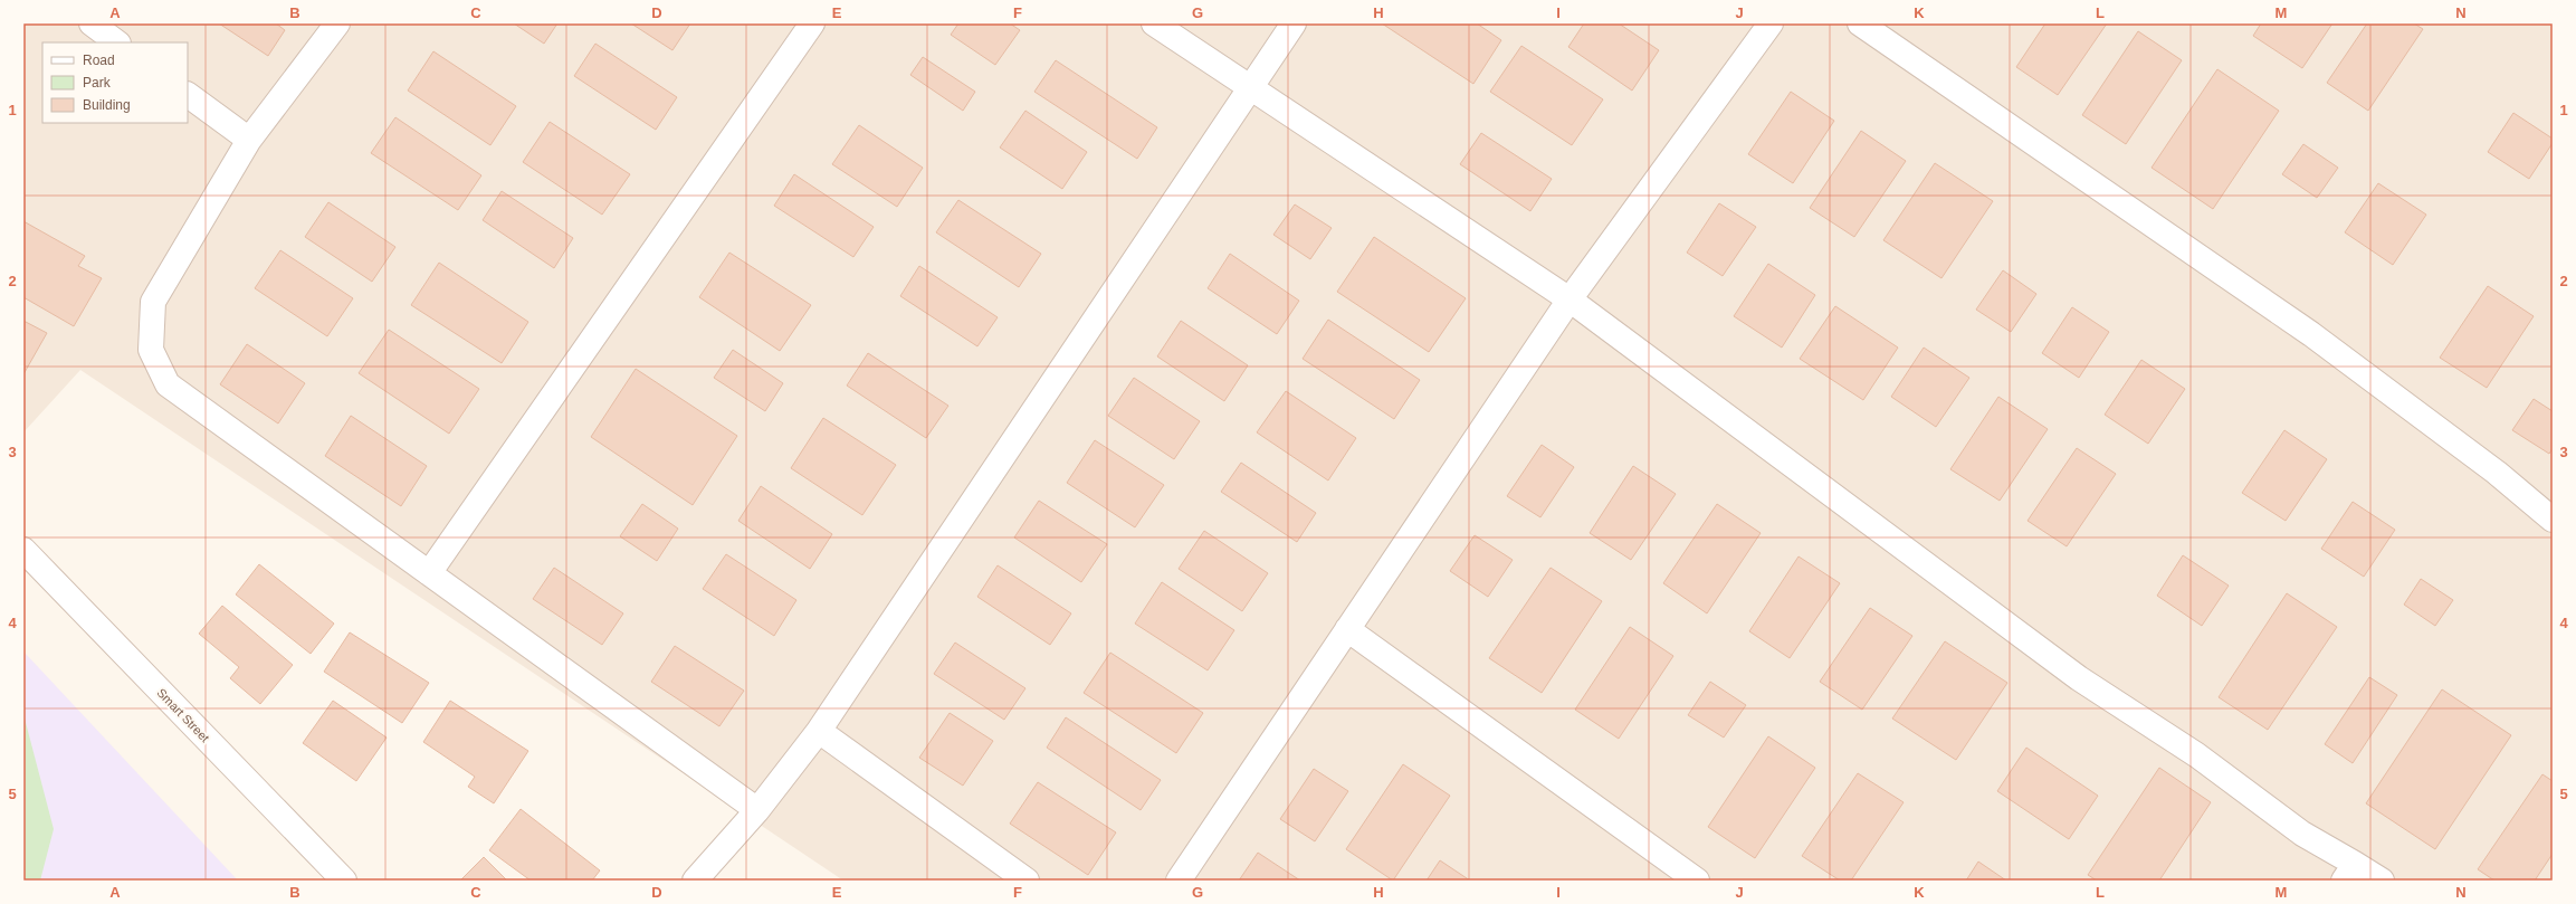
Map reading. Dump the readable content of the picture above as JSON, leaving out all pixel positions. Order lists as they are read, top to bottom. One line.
{"streets":{"street":["Smart Street"]},"legend":["Road","Park","Building"],"grid":{"columns":["A","B","C","D","E","F","G","H","I","J","K","L","M","N"],"rows":["1","2","3","4","5"]}}
